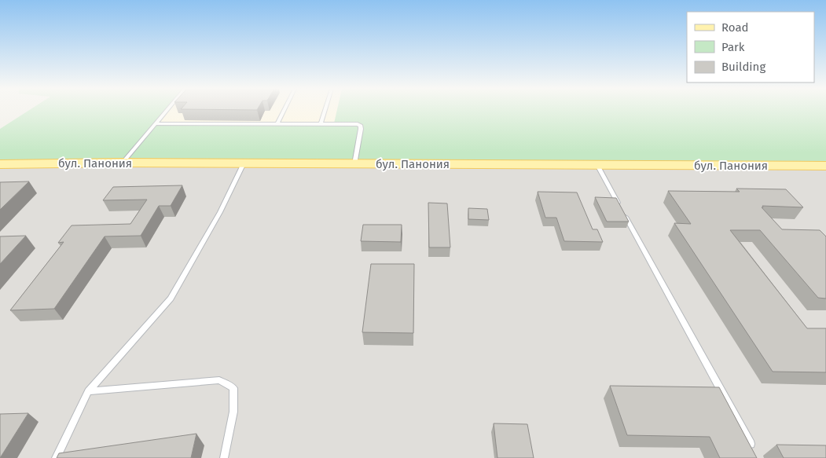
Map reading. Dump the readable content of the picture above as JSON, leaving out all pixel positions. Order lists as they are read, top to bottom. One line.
{"streets":{"main road":["бул. Панония"]},"legend":["Road","Park","Building"]}
